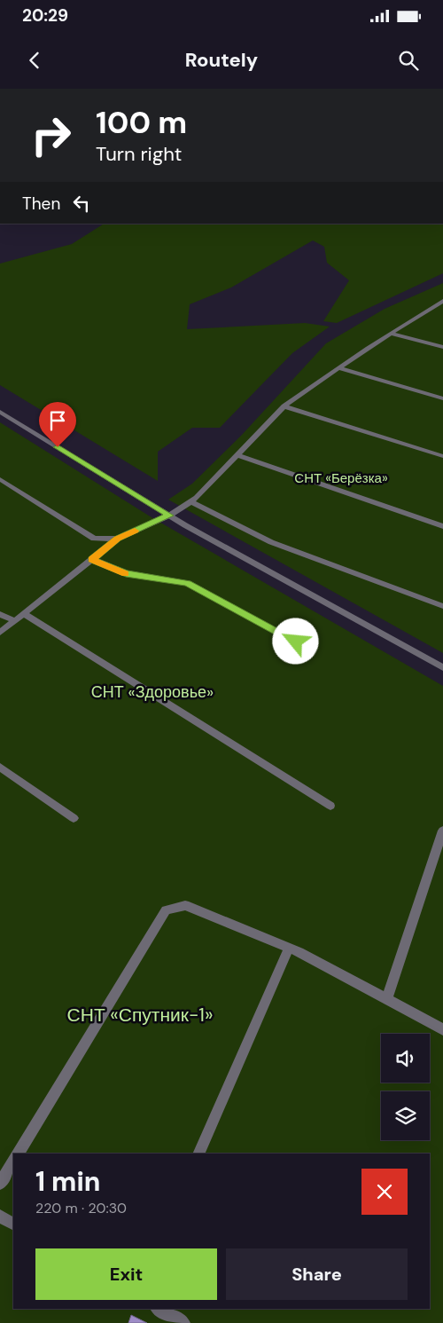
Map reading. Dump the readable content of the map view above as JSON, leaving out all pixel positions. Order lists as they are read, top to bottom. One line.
{"parks":["СНТ «Берёзка»","СНТ «Здоровье»","СНТ «Спутник-1»"],"page":{"status":"20:29","header":"Routely","turn":["100 m","Turn right"],"then":"Then","heading":["1 min","220 m · 20:30"],"buttons":["Exit","Share"]}}
